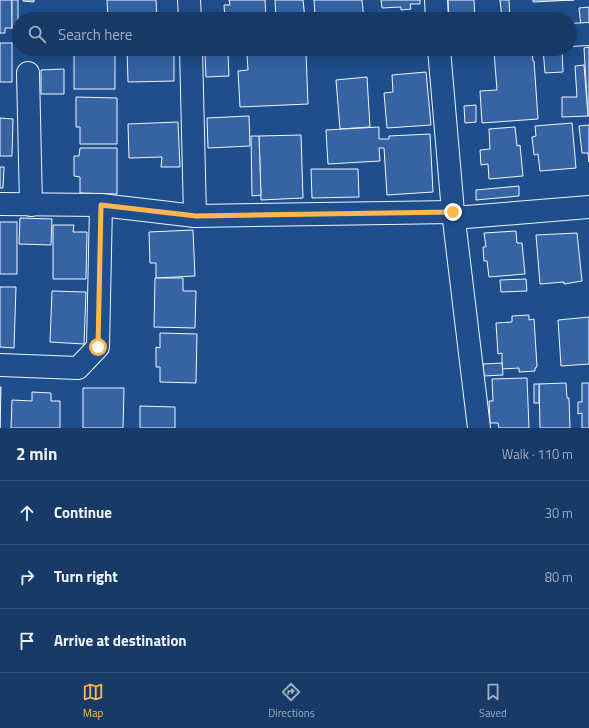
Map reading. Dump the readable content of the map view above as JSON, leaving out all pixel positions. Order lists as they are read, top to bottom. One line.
{"page":{"search":"Search here","heading":["2 min","Walk · 110 m"],"list":[["Continue","30 m"],["Turn right","80 m"],"Arrive at destination"],"nav":["Map","Directions","Saved"]}}
